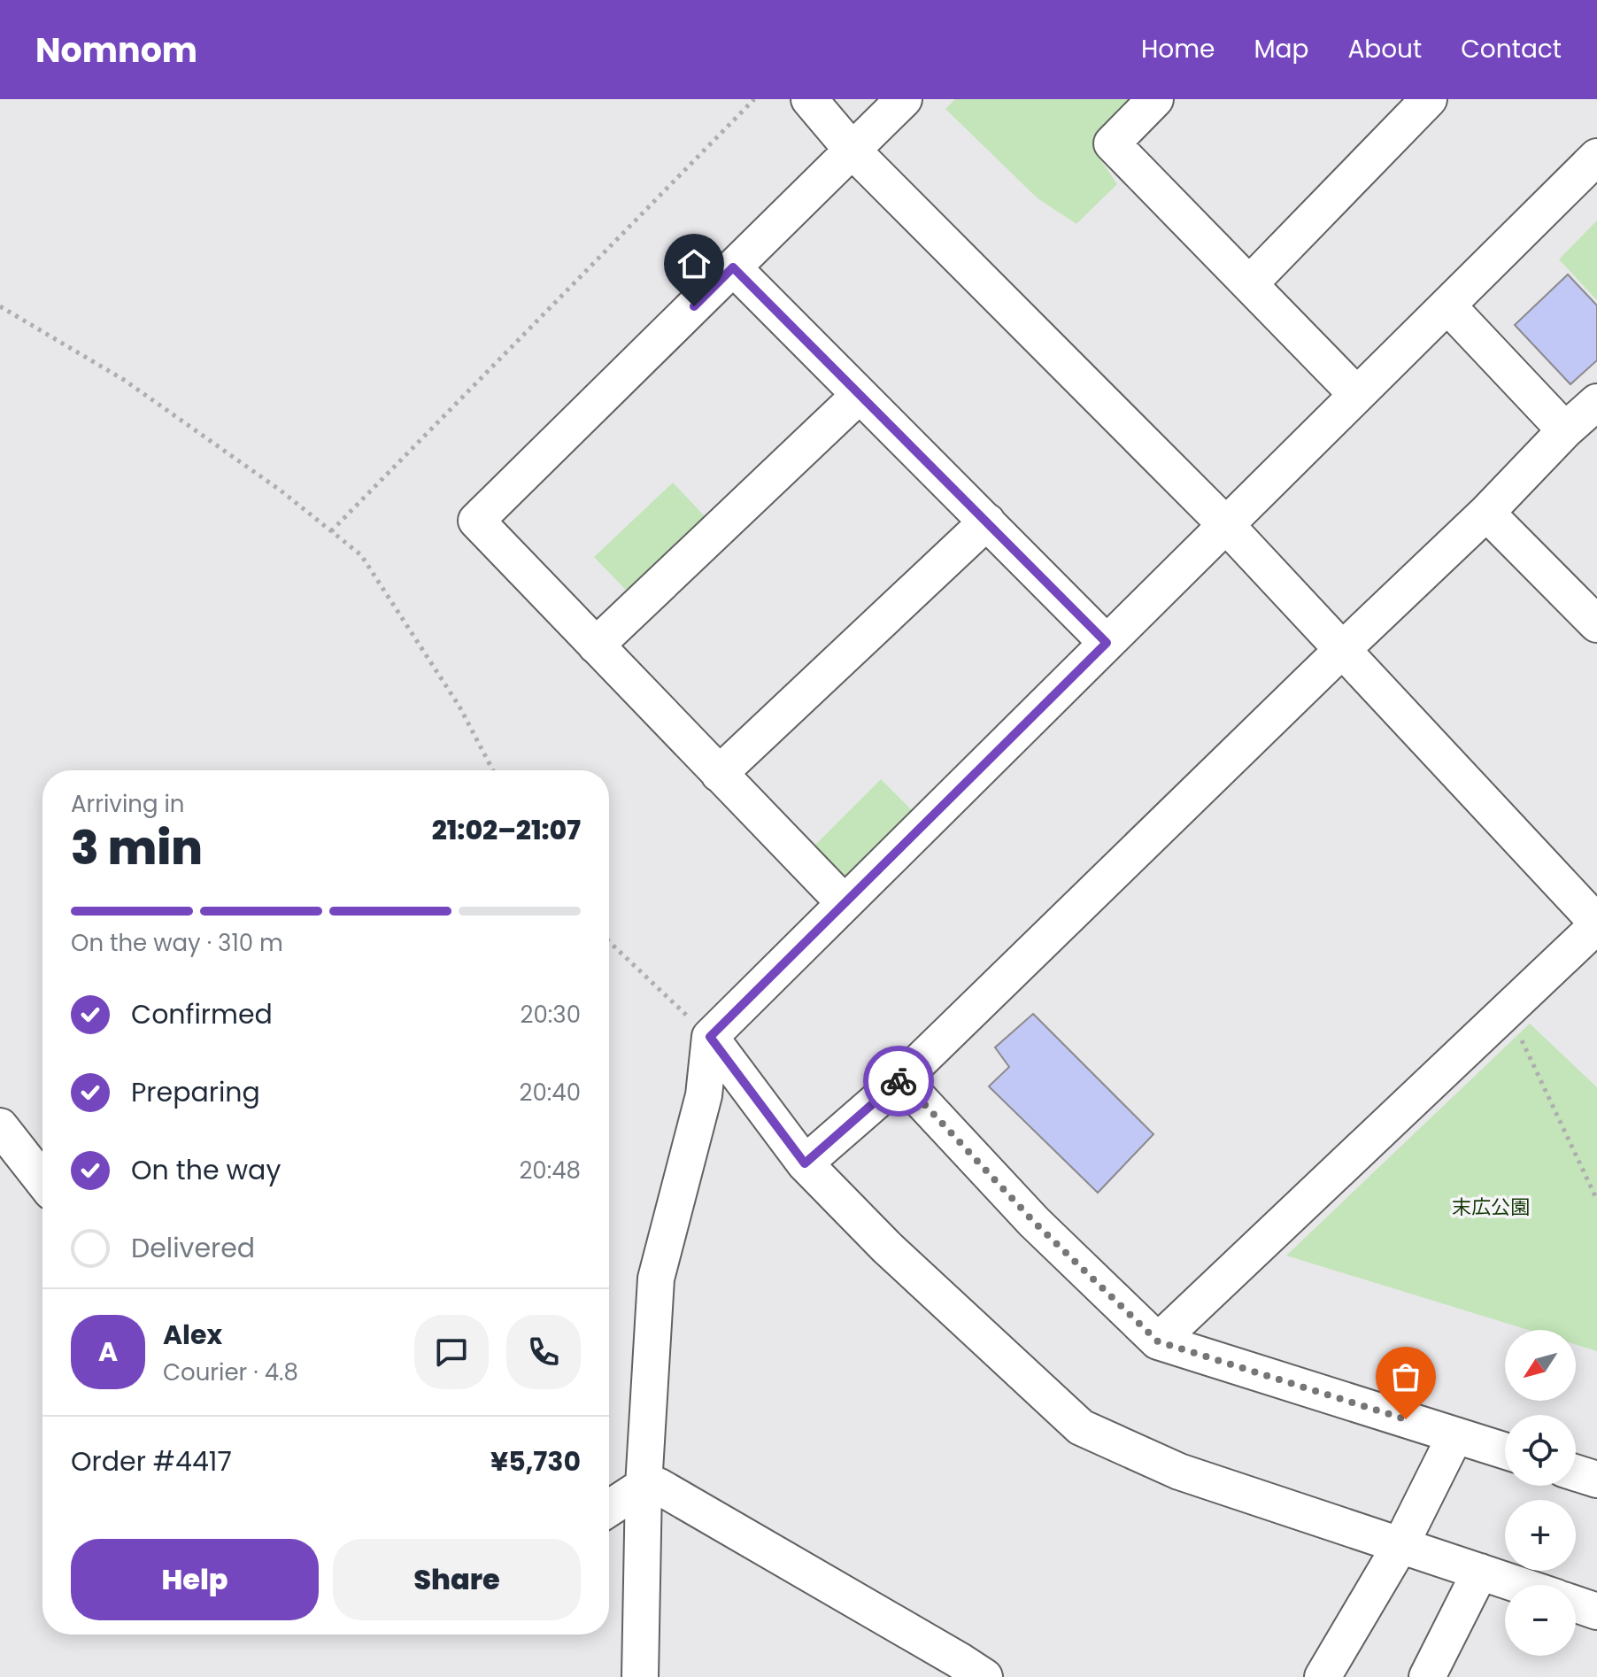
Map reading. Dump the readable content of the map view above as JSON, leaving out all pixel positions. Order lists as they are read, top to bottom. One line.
{"parks":["末広公園"],"north":"bottom left","page":{"header":"Nomnom","nav":["Home","Map","About","Contact"],"heading":["3 min","Arriving in","21:02–21:07"],"panel":["Alex","Courier · 4.8","Order #4417","¥5,730"],"bar":"On the way · 310 m","list":[["Confirmed","20:30"],["Preparing","20:40"],["On the way","20:48"],"Delivered"],"round":"A","map_buttons":["+","−"],"buttons":["Help","Share"]}}
